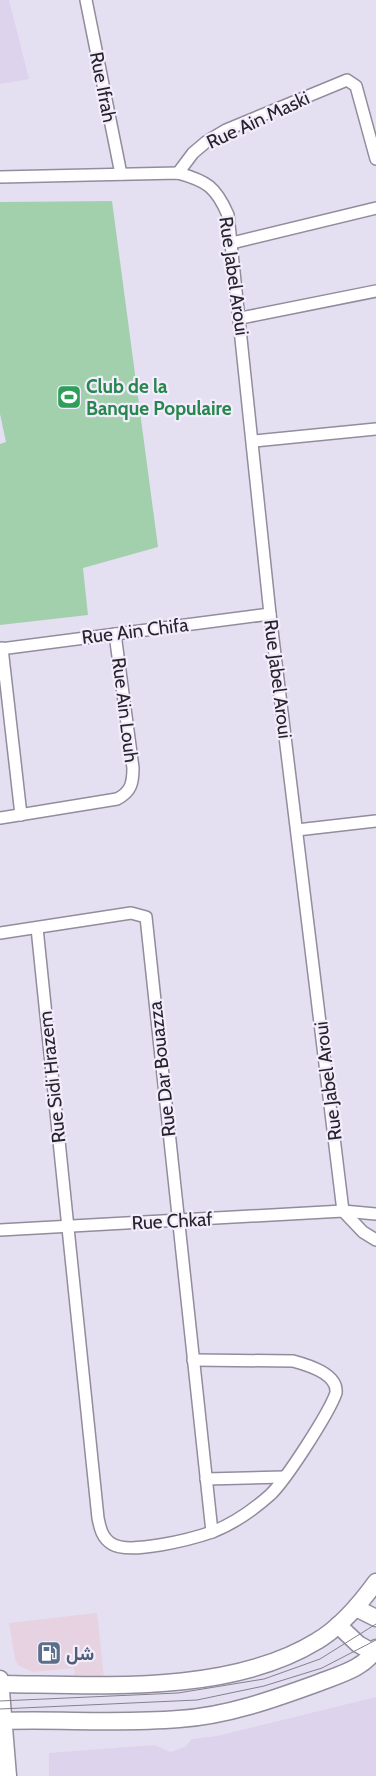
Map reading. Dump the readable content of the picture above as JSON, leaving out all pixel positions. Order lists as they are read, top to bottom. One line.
{"streets":{"street":["Rue Ifrah","Rue Ain Maski","Rue Jabel Aroui","Rue Ain Chifa","Rue Ain Louh","Rue Dar Bouazza","Rue Sidi Hrazem","Rue Chkaf"]},"crossings":[["Rue Ain Maski","Rue Jabel Aroui"],["Rue Jabel Aroui","Rue Ain Chifa"],["Rue Jabel Aroui","Rue Chkaf"],["Rue Ain Chifa","Rue Ain Louh"],["Rue Dar Bouazza","Rue Sidi Hrazem"],["Rue Dar Bouazza","Rue Chkaf"],["Rue Sidi Hrazem","Rue Chkaf"]],"places":{"sports":["Club de la Banque Populaire"],"fuel station":["شل"]}}
